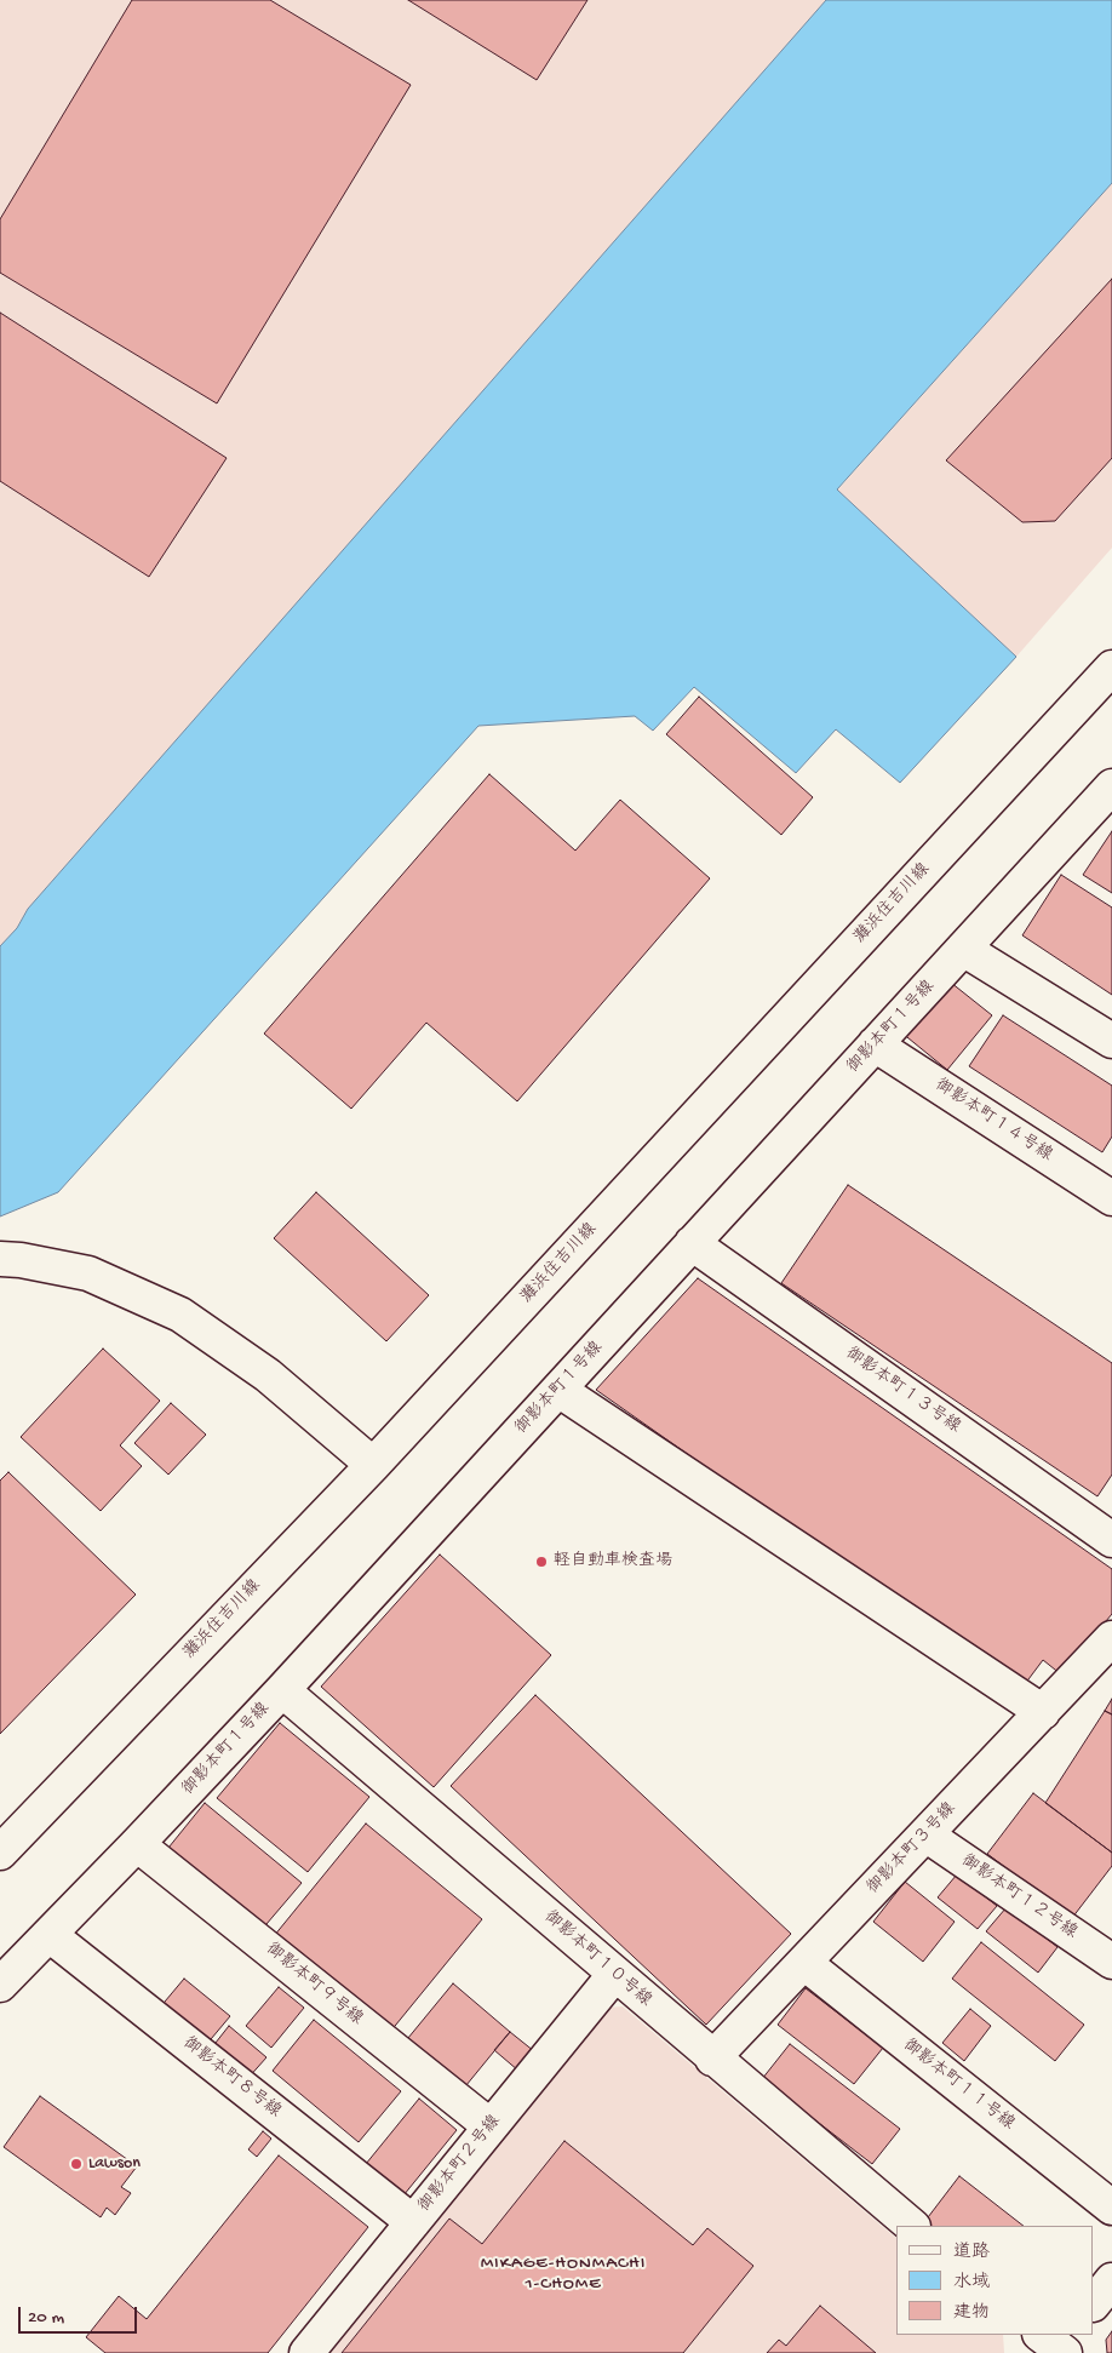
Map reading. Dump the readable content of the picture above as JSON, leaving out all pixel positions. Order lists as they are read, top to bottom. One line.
{"streets":{"street":["灘浜住吉川線","御影本町１号線","御影本町１４号線","御影本町１３号線","御影本町３号線","御影本町１２号線","御影本町１０号線","御影本町９号線","御影本町８号線","御影本町１１号線","御影本町２号線"]},"crossings":[["御影本町１号線","御影本町１４号線"],["御影本町１号線","御影本町１３号線"],["御影本町１号線","御影本町１０号線"],["御影本町１号線","御影本町９号線"],["御影本町１号線","御影本町８号線"],["御影本町３号線","御影本町１２号線"],["御影本町３号線","御影本町１０号線"],["御影本町３号線","御影本町１１号線"],["御影本町１０号線","御影本町２号線"],["御影本町９号線","御影本町２号線"],["御影本町８号線","御影本町２号線"]],"districts":["MIKAGE-HONMACHI 1-CHOME"],"places":["軽自動車検査場","Lawson"],"legend":["道路","水域","建物"],"scale_bar":"20 m"}
